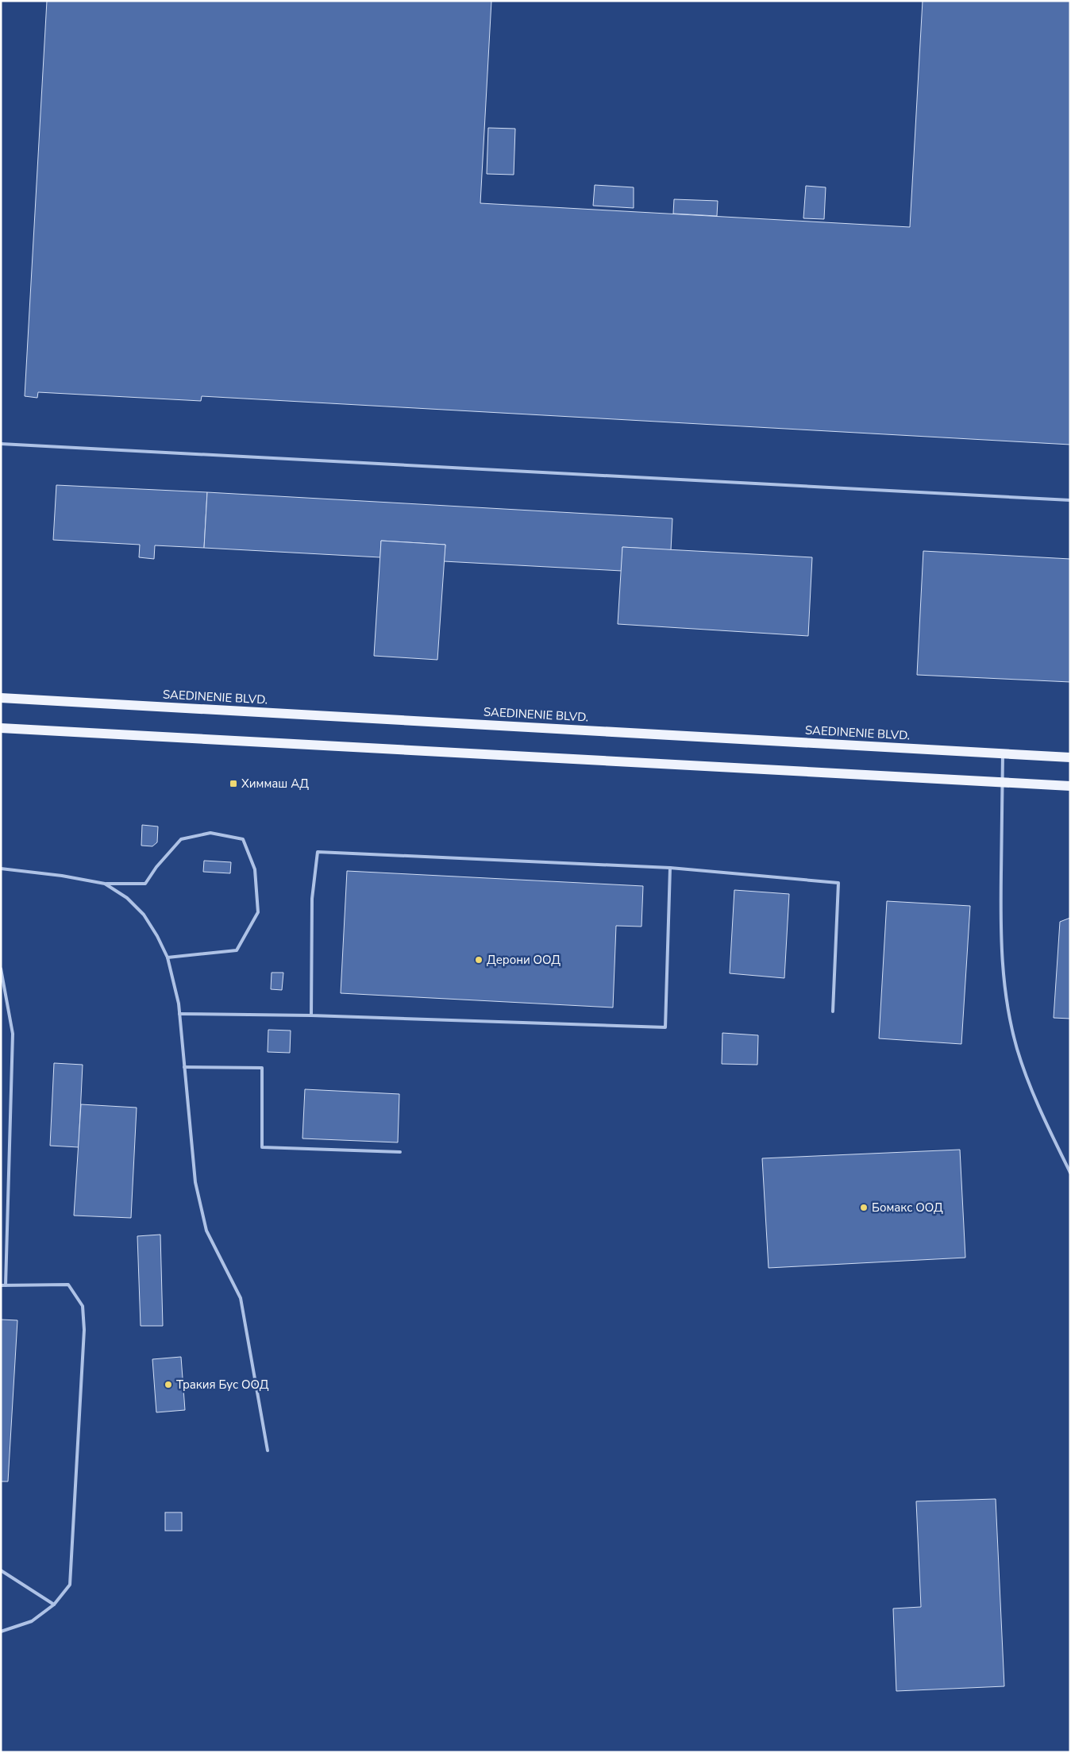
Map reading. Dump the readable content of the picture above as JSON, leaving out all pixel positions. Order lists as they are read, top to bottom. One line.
{"streets":{"main road":["SAEDINENIE BLVD."]},"places":{"transit":["Химмаш АД"],"other":["Дерони ООД","Бомакс ООД","Тракия Бус ООД"]}}
